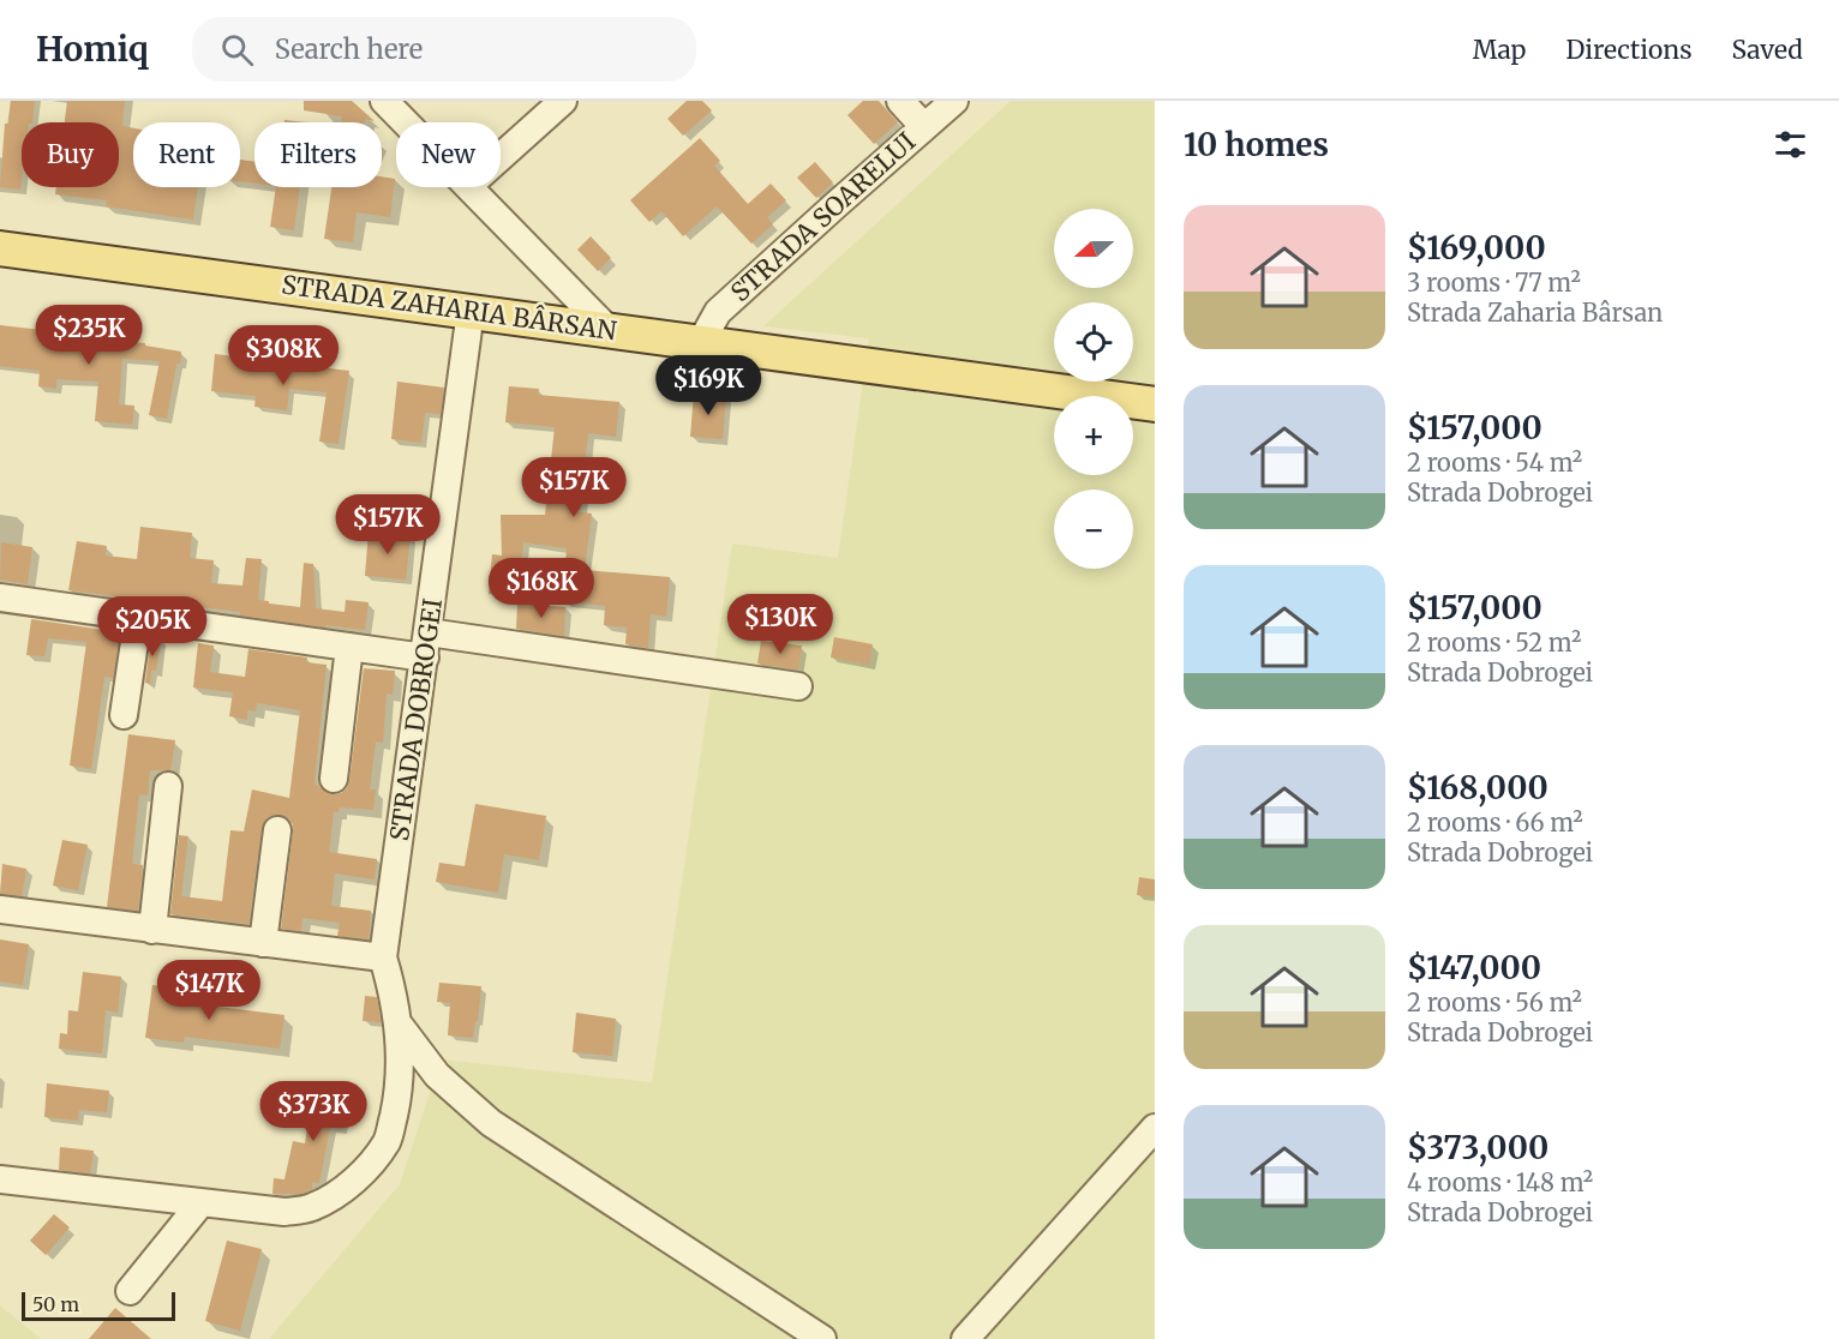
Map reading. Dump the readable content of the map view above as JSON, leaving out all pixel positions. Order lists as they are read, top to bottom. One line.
{"streets":{"main road":["STRADA ZAHARIA BÂRSAN"],"street":["STRADA SOARELUI","STRADA DOBROGEI"]},"crossings":[["STRADA SOARELUI","STRADA ZAHARIA BÂRSAN"],["STRADA ZAHARIA BÂRSAN","STRADA DOBROGEI"]],"scale_bar":"50 m","north":"left","page":{"header":"Homiq","search":"Search here","nav":["Map","Directions","Saved"],"heading":"10 homes","chip":["Buy","Rent","Filters","New"],"list":[{"name":"$169,000","note":"3 rooms · 77 m² · Strada Zaharia Bârsan"},{"name":"$157,000","note":"2 rooms · 54 m² · Strada Dobrogei"},{"name":"$157,000","note":"2 rooms · 52 m² · Strada Dobrogei"},{"name":"$168,000","note":"2 rooms · 66 m² · Strada Dobrogei"},{"name":"$147,000","note":"2 rooms · 56 m² · Strada Dobrogei"},{"name":"$373,000","note":"4 rooms · 148 m² · Strada Dobrogei"}],"map_buttons":["+","−"],"price":["$235K","$308K","$169K","$157K","$157K","$168K","$130K","$205K","$147K","$373K"],"scale":"50 m"}}
